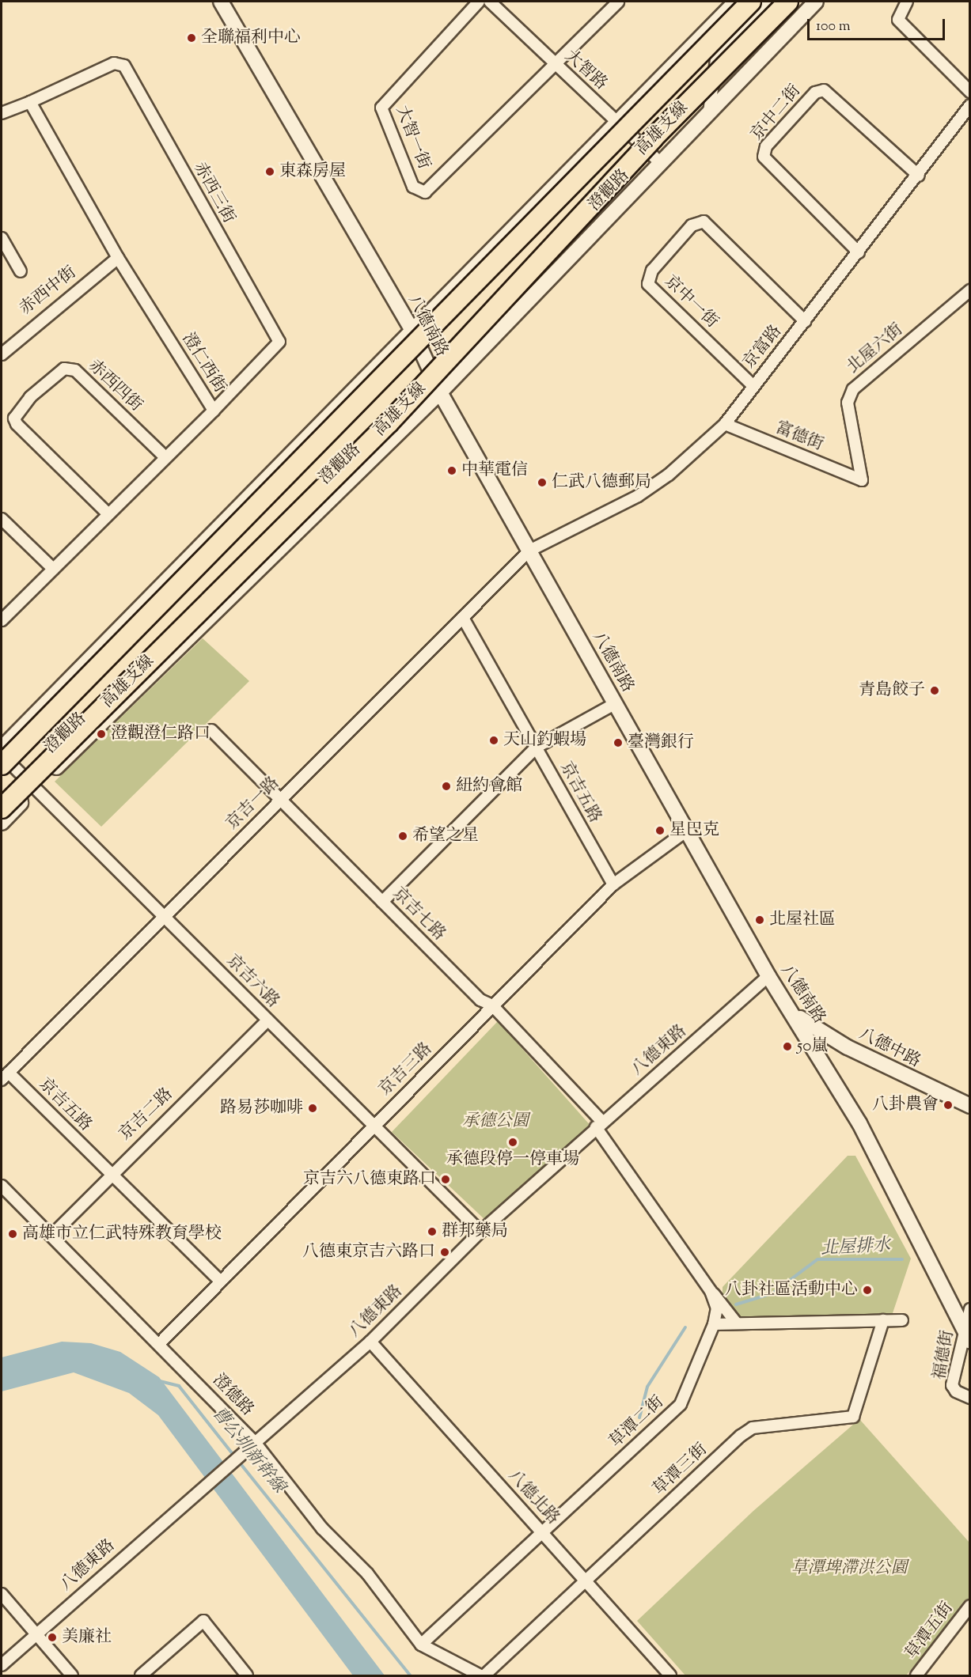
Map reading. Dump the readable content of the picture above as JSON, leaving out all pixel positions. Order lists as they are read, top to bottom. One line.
{"streets":{"highway":["高雄支線"],"street":["大智路","京中二街","大智一街","澄觀路","赤西三街","赤西中街","京中一街","八德南路","京富路","北屋六街","澄仁西街","赤西四街","富德街","京吉五路","京吉一路","京吉七路","京吉六路","八德中路","八德東路","京吉三路","京吉二路","福德街","澄德路","草潭二街","草潭三街","八德北路","草潭五街"]},"crossings":[["大智路","大智一街"],["大智路","澄觀路"],["京中二街","京富路"],["澄觀路","八德南路"],["澄觀路","京吉六路"],["赤西三街","澄仁西街"],["赤西中街","澄仁西街"],["京中一街","京富路"],["八德南路","京富路"],["八德南路","京吉一路"],["八德南路","八德中路"],["八德南路","八德東路"],["八德南路","京吉三路"],["八德南路","福德街"],["京富路","富德街"],["京富路","京吉一路"],["北屋六街","富德街"],["澄仁西街","赤西四街"],["京吉五路","京吉一路"],["京吉五路","京吉三路"],["京吉五路","京吉二路"],["京吉一路","京吉七路"],["京吉一路","京吉六路"],["京吉七路","八德東路"],["京吉七路","京吉三路"],["京吉七路","草潭二街"],["京吉六路","八德東路"],["京吉六路","京吉三路"],["京吉六路","京吉二路"],["八德東路","澄德路"],["八德東路","草潭二街"],["八德東路","八德北路"],["京吉三路","澄德路"],["京吉二路","澄德路"],["澄德路","草潭二街"],["草潭二街","八德北路"],["草潭三街","八德北路"]],"water":["北屋排水","曹公圳新幹線"],"parks":["承德公園","草潭埤滯洪公園"],"places":["全聯福利中心","東森房屋","中華電信","仁武八德郵局","青島餃子","澄觀澄仁路口","天山釣蝦場","臺灣銀行","紐約會館","星巴克","希望之星","北屋社區","50嵐","八卦農會","路易莎咖啡","承德段停一停車場","京吉六八德東路口","群邦藥局","高雄市立仁武特殊教育學校","八德東京吉六路口","八卦社區活動中心","美廉社"],"scale_bar":"100 m"}
